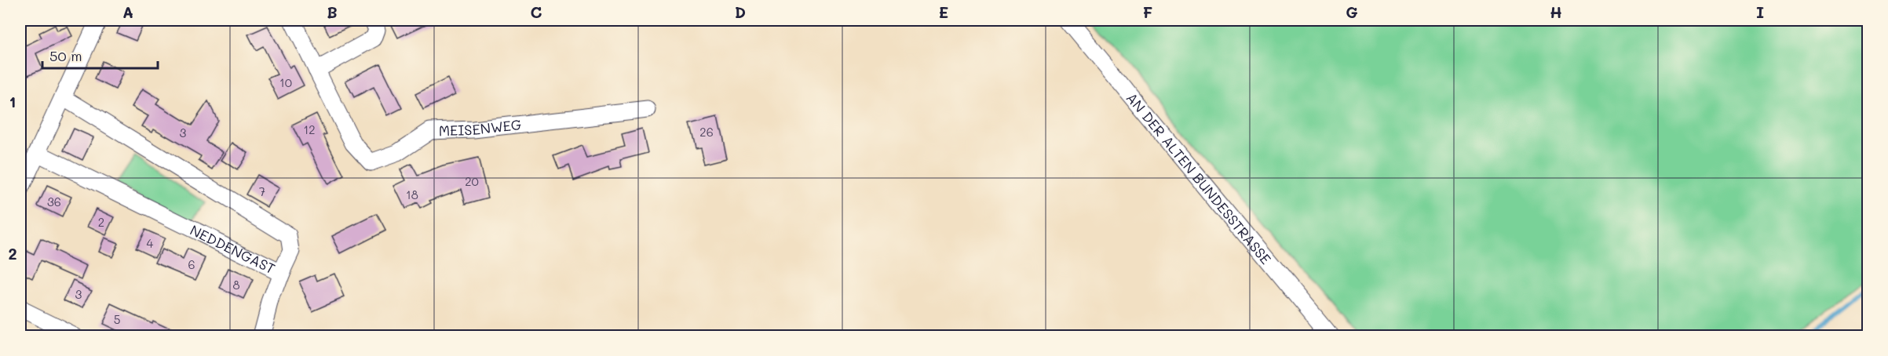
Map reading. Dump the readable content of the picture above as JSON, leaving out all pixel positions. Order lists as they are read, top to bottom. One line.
{"streets":{"street":["MEISENWEG","AN DER ALTEN BUNDESSTRASSE","NEDDENGAST"]},"house_numbers":["10","12","26","3","20","7","18","36","2","4","6","8","3","5"],"scale_bar":"50 m","grid":{"columns":["A","B","C","D","E","F","G","H","I"],"rows":["1","2"]}}
